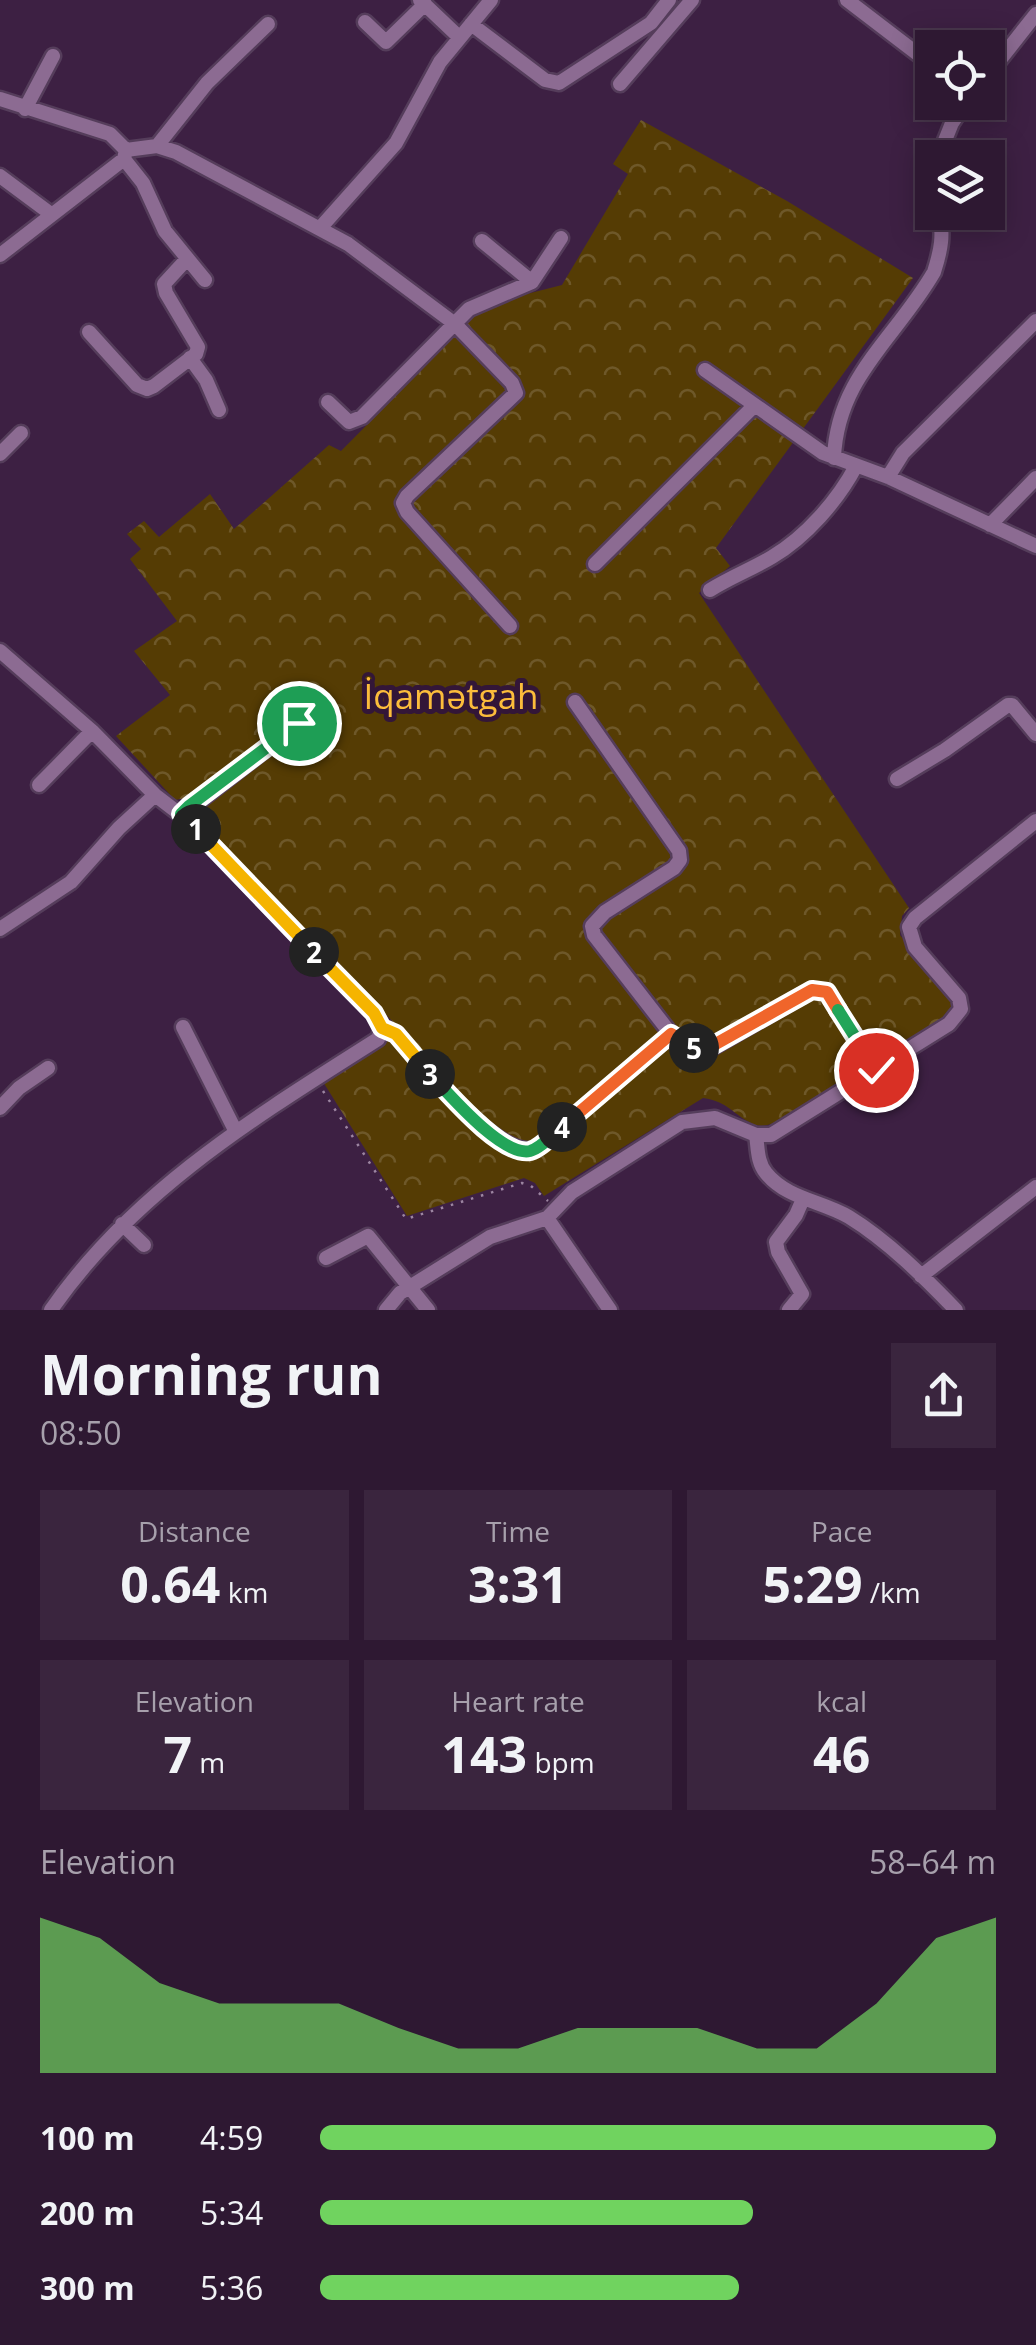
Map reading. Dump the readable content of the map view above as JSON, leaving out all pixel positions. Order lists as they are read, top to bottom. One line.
{"parks":["İqamətgah"],"page":{"pins":["1","2","5","3","4"],"heading":["Morning run","08:50"],"stats":[["Distance","0.64 km"],["Time","3:31"],["Pace","5:29 /km"],["Elevation","7 m"],["Heart rate","143 bpm"],["kcal","46"]],"chart":["Elevation","58–64 m"],"list":[{"name":"100 m","note":"4:59"},{"name":"200 m","note":"5:34"},{"name":"300 m","note":"5:36"}]}}
